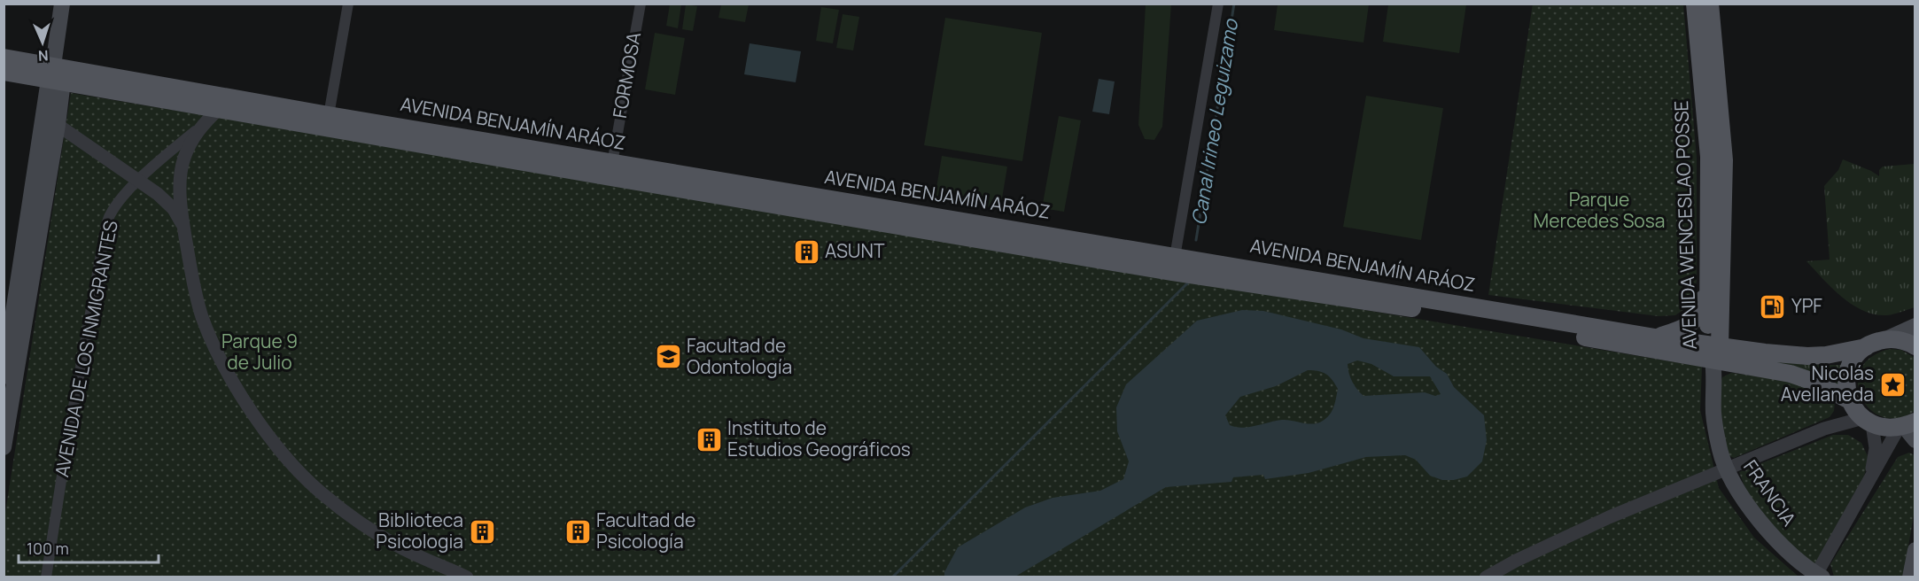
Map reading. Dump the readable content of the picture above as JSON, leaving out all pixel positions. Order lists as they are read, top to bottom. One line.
{"streets":{"main road":["AVENIDA BENJAMÍN ARÁOZ","AVENIDA WENCESLAO POSSE","FRANCIA"],"street":["FORMOSA","AVENIDA DE LOS INMIGRANTES"]},"crossings":[["FORMOSA","AVENIDA BENJAMÍN ARÁOZ"],["AVENIDA BENJAMÍN ARÁOZ","AVENIDA WENCESLAO POSSE"],["AVENIDA WENCESLAO POSSE","FRANCIA"]],"water":["Canal Irineo Leguizamo"],"parks":["Parque Mercedes Sosa","Parque 9 de Julio"],"places":{"building":["ASUNT","Instituto de Estudios Geográficos","Biblioteca Psicologia","Facultad de Psicología"],"fuel station":["YPF"],"school or university":["Facultad de Odontología"],"place":["Nicolás Avellaneda"]},"scale_bar":"100 m","north":"bottom"}
